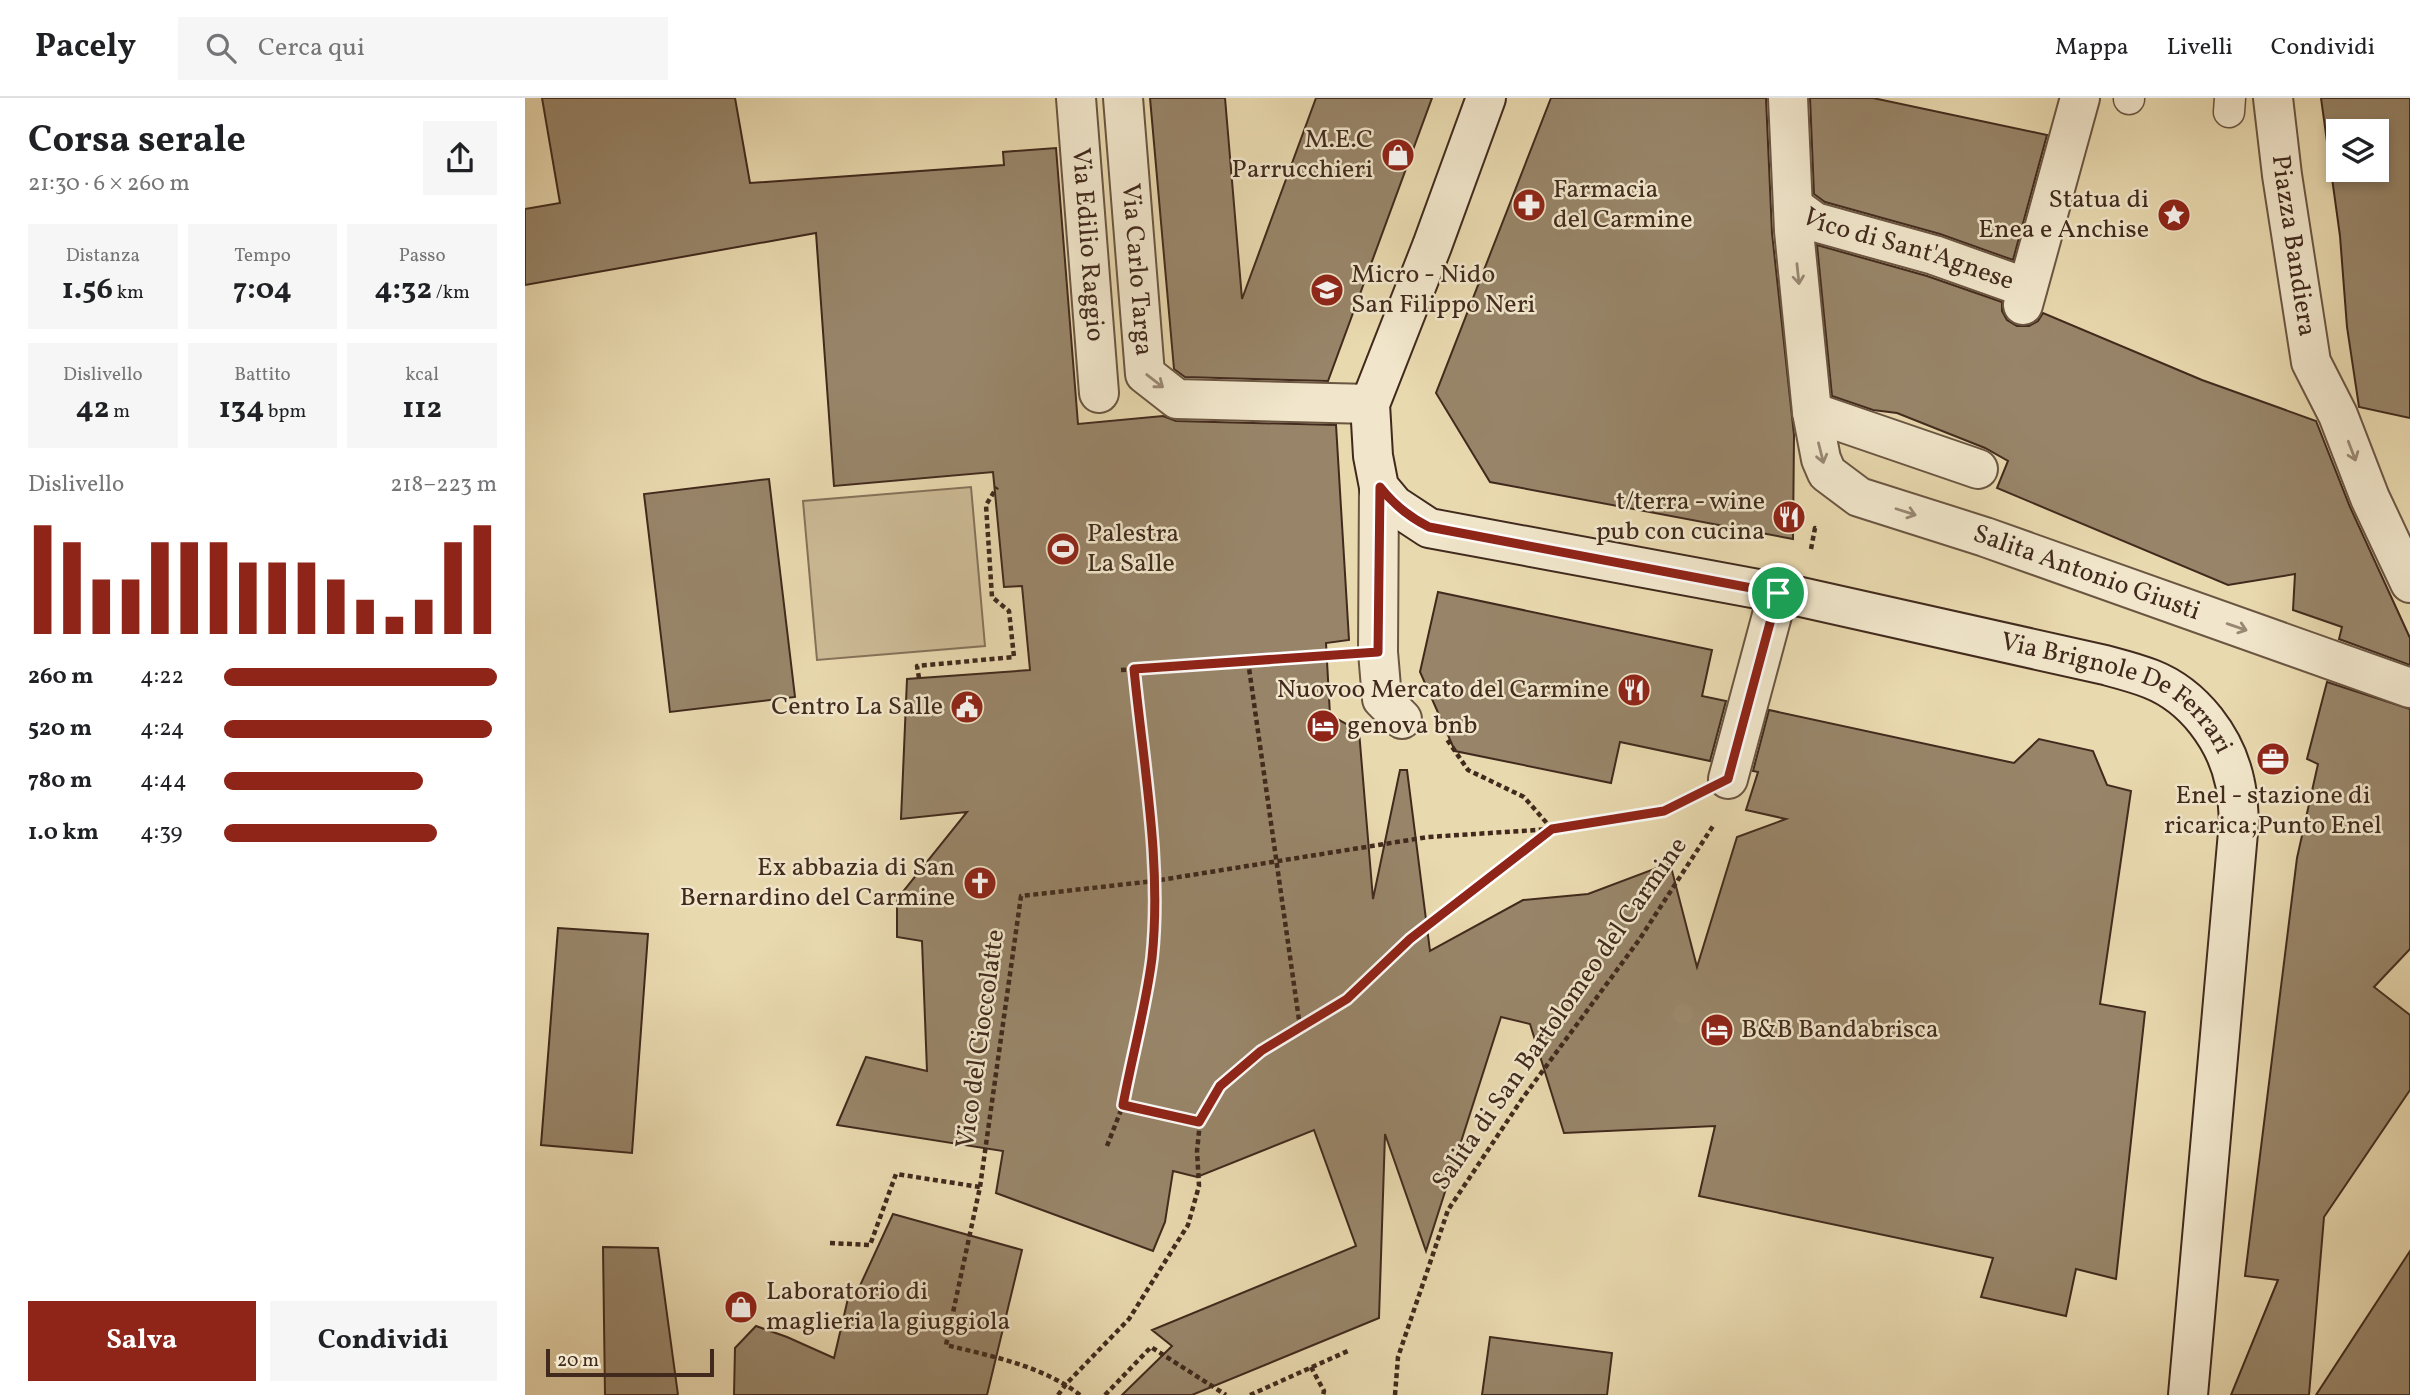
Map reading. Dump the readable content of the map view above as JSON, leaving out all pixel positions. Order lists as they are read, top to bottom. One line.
{"streets":{"street":["Via Edilio Raggio","Piazza Bandiera","Vico di Sant'Agnese","Via Carlo Targa","Salita Antonio Giusti","Via Brignole De Ferrari"],"path":["Salita di San Bartolomeo del Carmine","Vico del Cioccolatte"]},"crossings":[["Vico di Sant'Agnese","Salita Antonio Giusti"]],"one_way":["Piazza Bandiera","Salita Antonio Giusti"],"places":{"shop":["M.E.C Parrucchieri","Laboratorio di maglieria la giuggiola"],"pharmacy":["Farmacia del Carmine"],"place":["Statua di Enea e Anchise"],"school or university":["Micro - Nido San Filippo Neri"],"restaurant":["t/terra - wine pub con cucina","Nuovoo Mercato del Carmine"],"sports":["Palestra La Salle"],"public building":["Centro La Salle"],"hotel":["genova bnb","B&B Bandabrisca"],"office":["Enel - stazione di ricarica;Punto Enel"],"church":["Ex abbazia di San Bernardino del Carmine"]},"scale_bar":"20 m","page":{"header":"Pacely","search":"Cerca qui","nav":["Mappa","Livelli","Condividi"],"heading":["Corsa serale","21:30 · 6 × 260 m"],"stats":[["Distanza","1.56 km"],["Tempo","7:04"],["Passo","4:32 /km"],["Dislivello","42 m"],["Battito","134 bpm"],["kcal","112"]],"chart":["Dislivello","218–223 m"],"list":[{"name":"260 m","note":"4:22"},{"name":"520 m","note":"4:24"},{"name":"780 m","note":"4:44"},{"name":"1.0 km","note":"4:39"}],"buttons":["Salva","Condividi"],"scale":"20 m"}}
